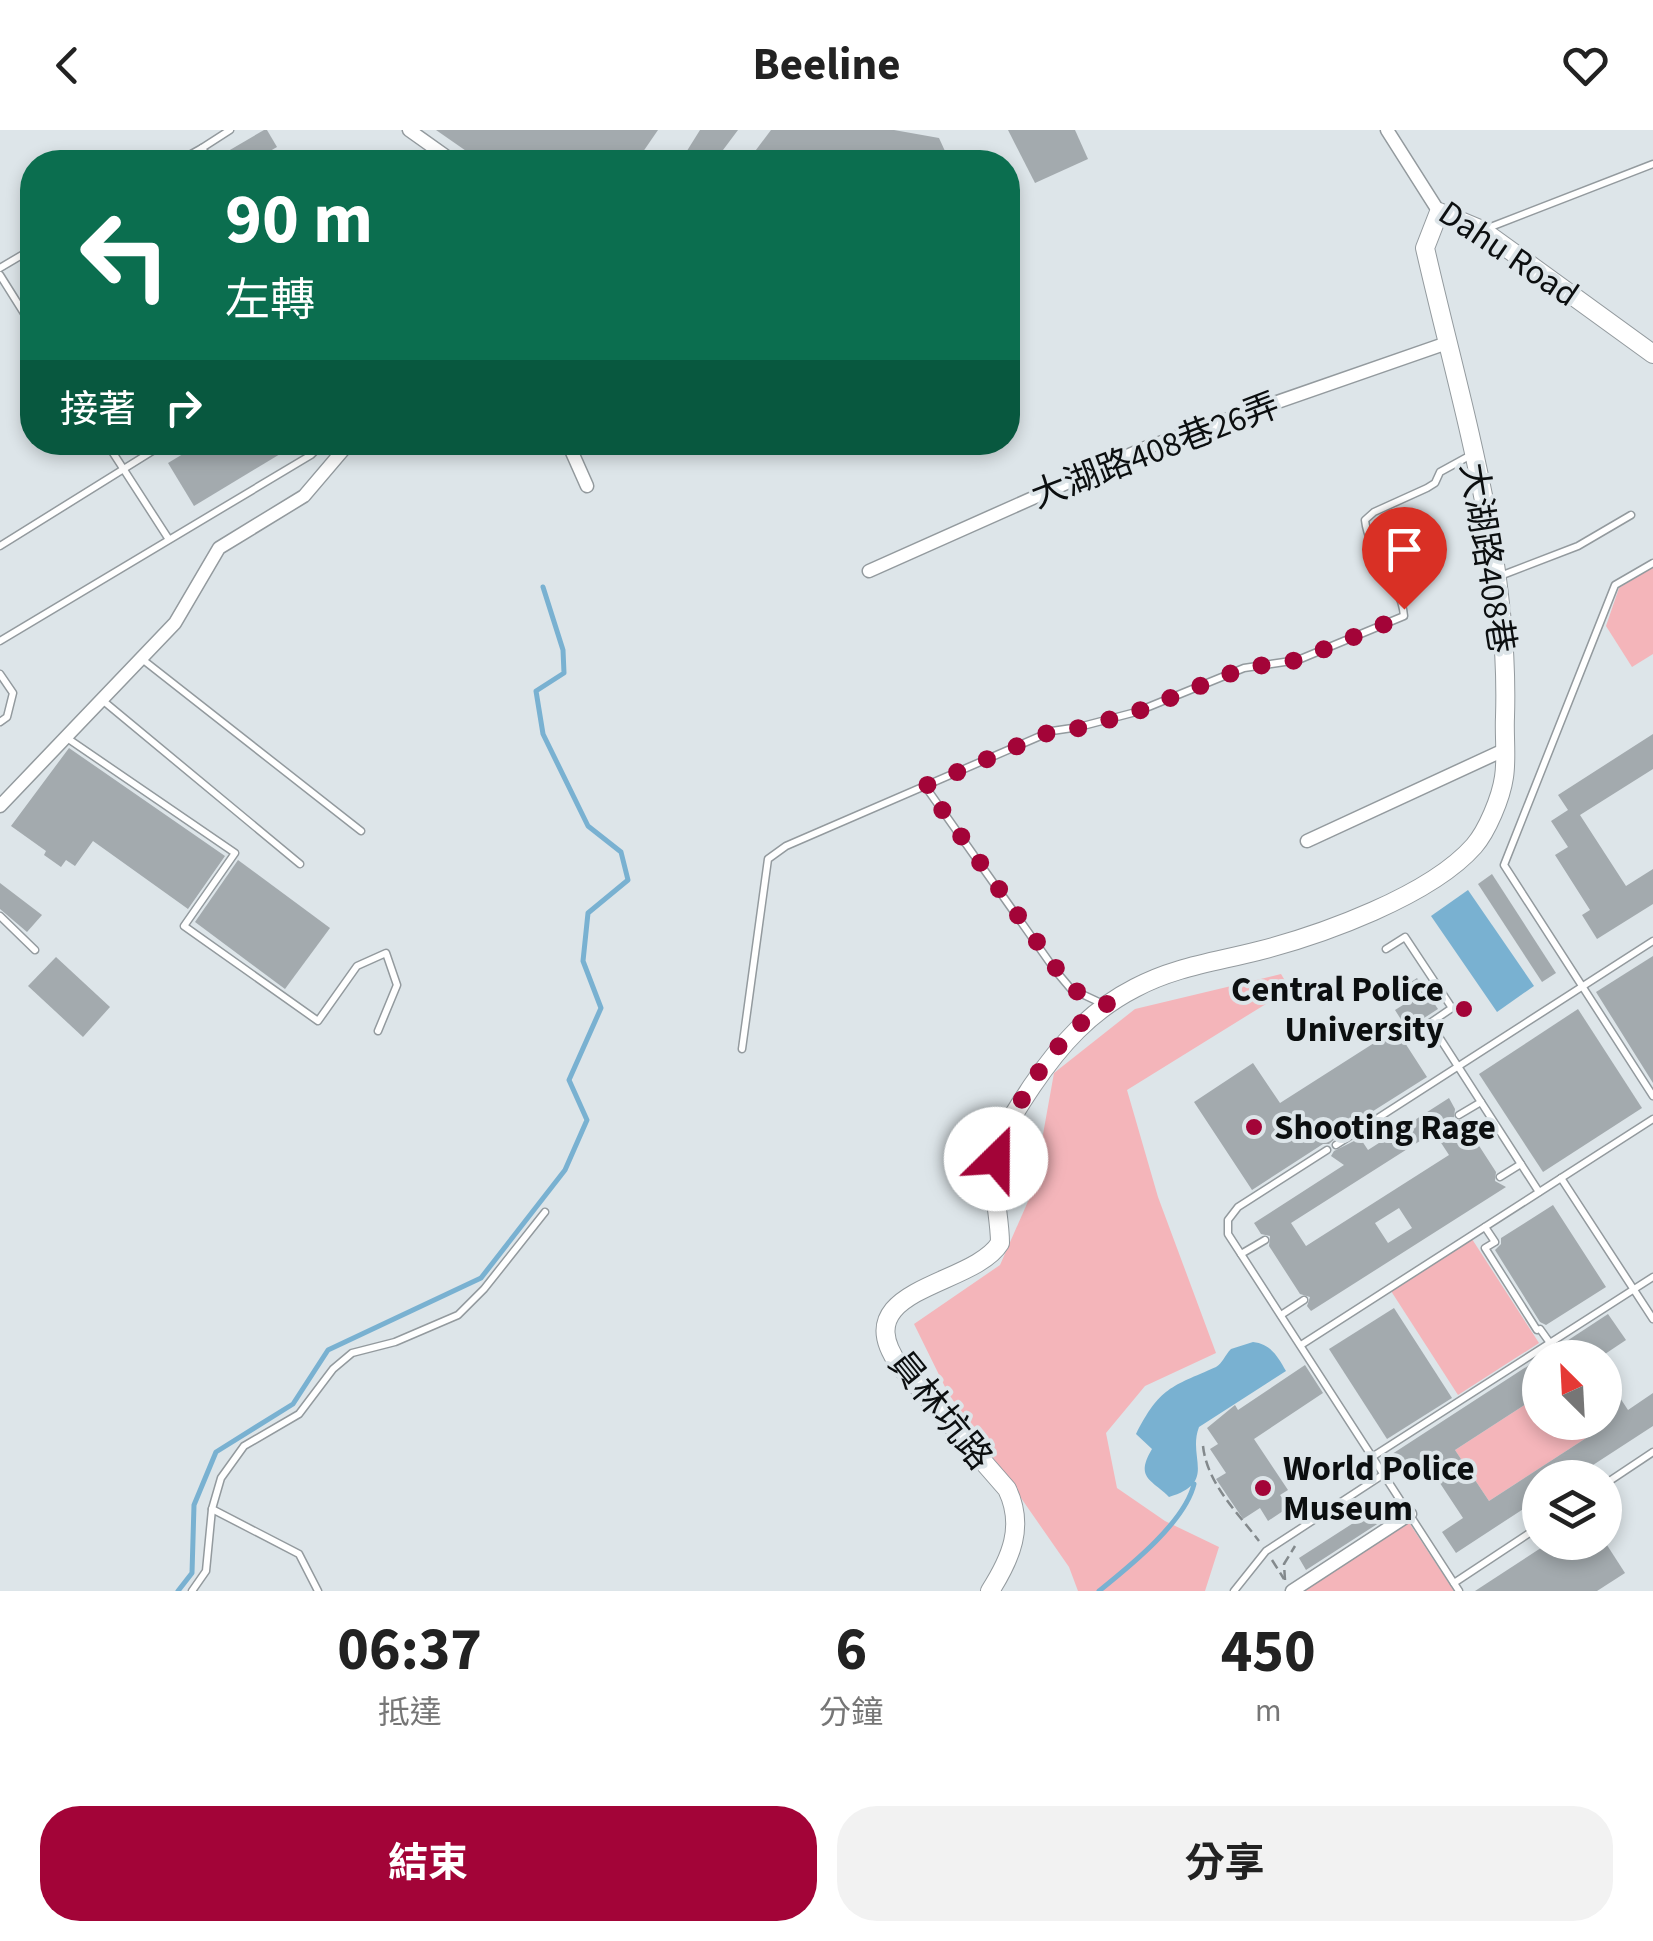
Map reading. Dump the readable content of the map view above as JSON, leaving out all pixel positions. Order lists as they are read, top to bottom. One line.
{"streets":{"street":["Dahu Road","大湖路408巷26弄","大湖路408巷","員林坑路"]},"crossings":[["Dahu Road","大湖路408巷"],["大湖路408巷26弄","大湖路408巷"],["大湖路408巷","員林坑路"]],"places":["Central Police University","Shooting Rage","World Police Museum"],"north":"top left","page":{"header":"Beeline","turn":["90 m","左轉"],"then":"接著","eta":["06:37","抵達","6","分鐘","450","m"],"buttons":["結束","分享"]}}
